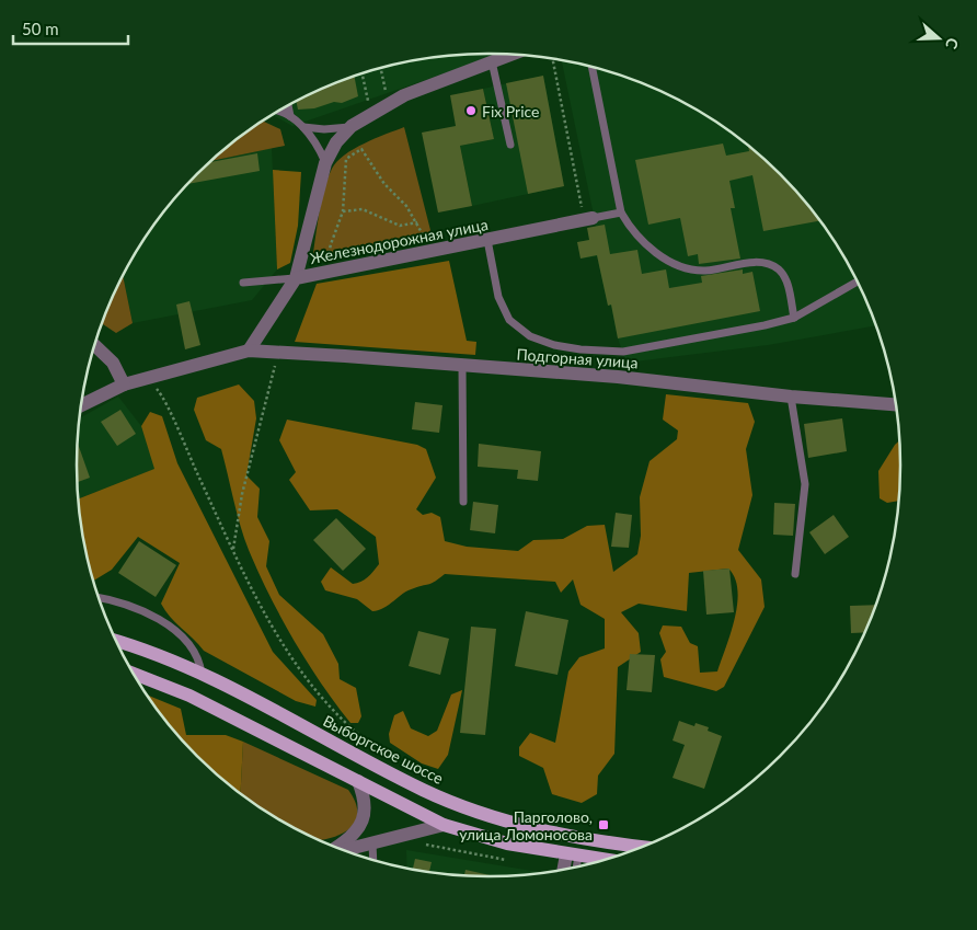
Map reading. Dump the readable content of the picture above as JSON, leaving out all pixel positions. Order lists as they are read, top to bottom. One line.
{"streets":{"main road":["Выборгское шоссе"],"street":["Железнодорожная улица","Подгорная улица"]},"crossings":[["Железнодорожная улица","Подгорная улица"]],"places":{"other":["Fix Price"],"transit":["Парголово, улица Ломоносова"]},"scale_bar":"50 m","north":"right"}
